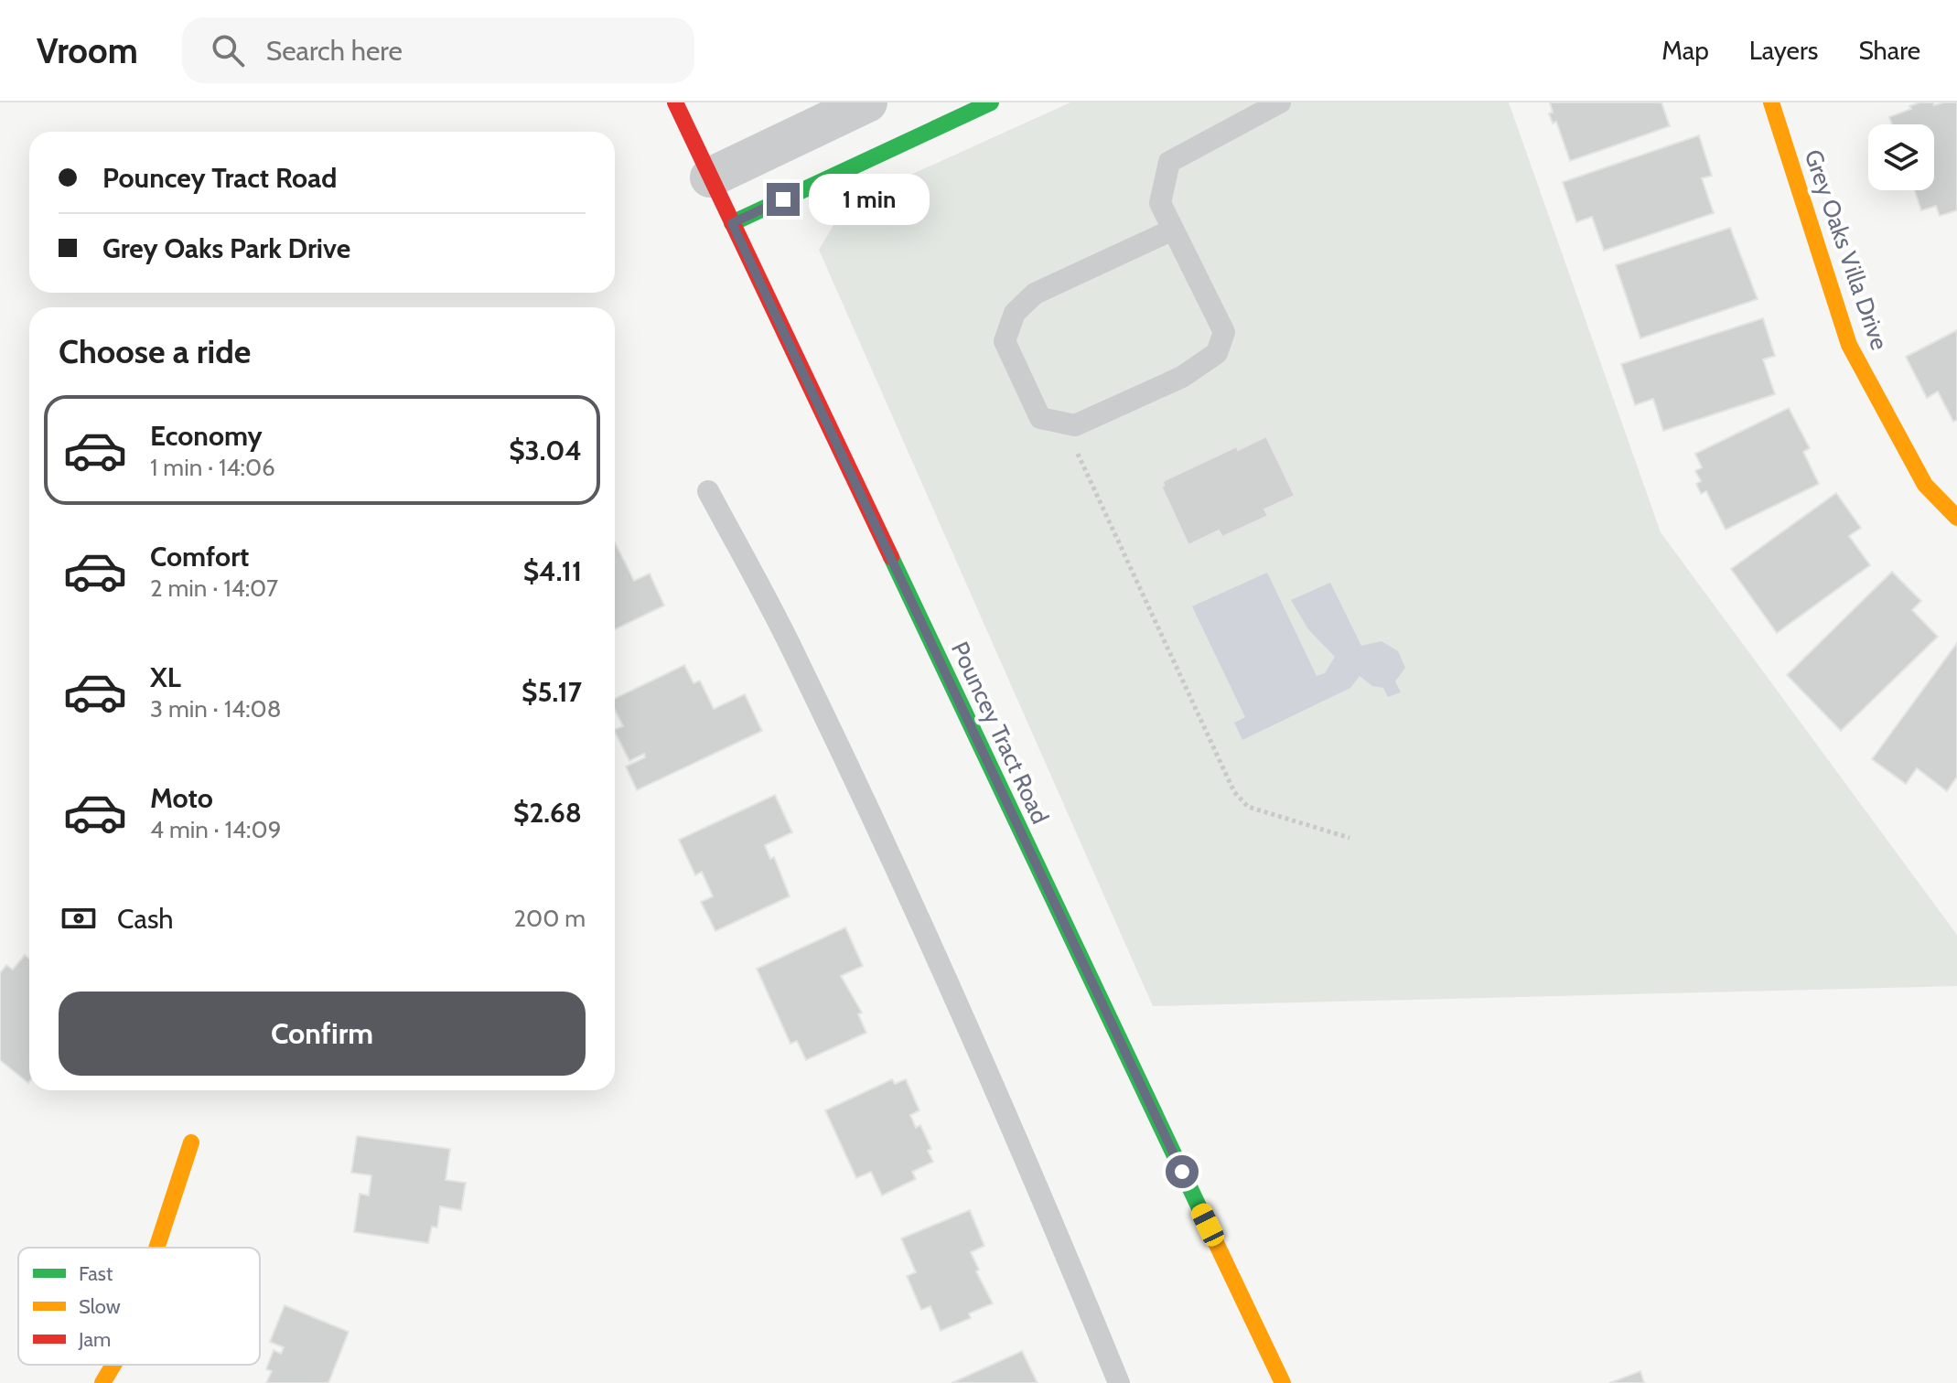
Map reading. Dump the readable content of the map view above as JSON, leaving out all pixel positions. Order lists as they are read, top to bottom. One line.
{"streets":{"main road":["Grey Oaks Villa Drive","Pouncey Tract Road"]},"legend":["Fast","Slow","Jam"],"page":{"header":"Vroom","search":"Search here","nav":["Map","Layers","Share"],"banner":["Pouncey Tract Road","Grey Oaks Park Drive"],"bubble":"1 min","heading":"Choose a ride","list":[{"name":"Economy","note":"1 min · 14:06","value":"$3.04"},{"name":"Comfort","note":"2 min · 14:07","value":"$4.11"},{"name":"XL","note":"3 min · 14:08","value":"$5.17"},{"name":"Moto","note":"4 min · 14:09","value":"$2.68"}],"pay":["Cash","200 m"],"buttons":"Confirm"}}
